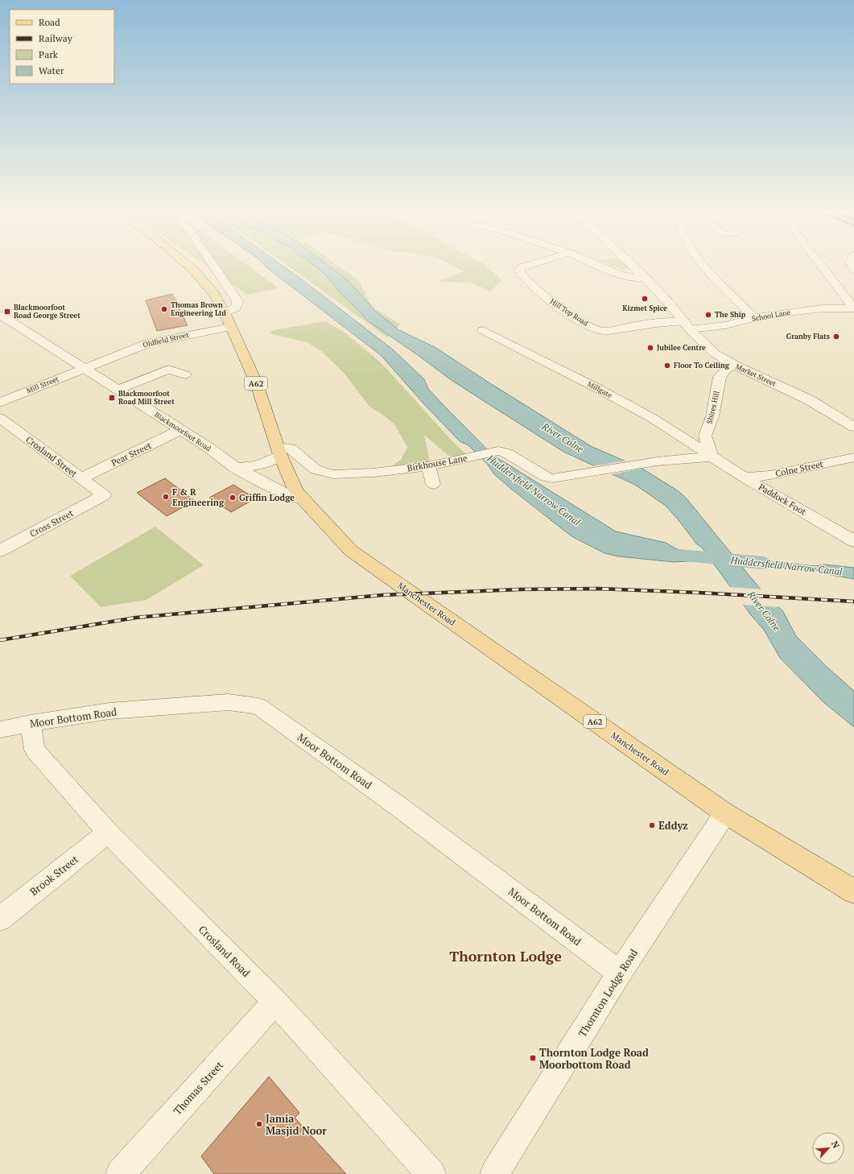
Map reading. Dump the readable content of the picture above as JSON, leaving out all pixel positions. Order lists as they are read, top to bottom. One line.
{"streets":{"main road":["A62","Manchester Road"],"street":["Hill Top Road","School Lane","Oldfield Street","Market Street","Mill Street","Millgate","Shires Hill","Blackmoorfoot Road","Pear Street","Crosland Street","Birkhouse Lane","Colne Street","Paddock Foot","Cross Street","Moor Bottom Road","Brook Street","Crosland Road","Thornton Lodge Road","Thomas Street"]},"crossings":[["Hill Top Road","School Lane"],["Hill Top Road","Market Street"],["School Lane","Market Street"],["Oldfield Street","Mill Street"],["Oldfield Street","Blackmoorfoot Road"],["Oldfield Street","Manchester Road"],["Market Street","Shires Hill"],["Mill Street","Blackmoorfoot Road"],["Millgate","Shires Hill"],["Millgate","Birkhouse Lane"],["Millgate","Paddock Foot"],["Shires Hill","Birkhouse Lane"],["Shires Hill","Paddock Foot"],["Blackmoorfoot Road","Pear Street"],["Blackmoorfoot Road","Manchester Road"],["Pear Street","Crosland Street"],["Crosland Street","Cross Street"],["Birkhouse Lane","Paddock Foot"],["Birkhouse Lane","Manchester Road"],["Colne Street","Paddock Foot"],["Manchester Road","Thornton Lodge Road"],["Moor Bottom Road","Crosland Road"],["Moor Bottom Road","Thornton Lodge Road"],["Brook Street","Crosland Road"],["Crosland Road","Thomas Street"]],"districts":["Thornton Lodge"],"water":["River Colne","Huddersfield Narrow Canal"],"places":{"other":["Kizmet Spice","Thomas Brown Engineering Ltd","The Ship","Granby Flats","Jubilee Centre","Floor To Ceiling","F & R Engineering","Griffin Lodge","Eddyz","Jamia Masjid Noor"],"transit":["Blackmoorfoot Road George Street","Blackmoorfoot Road Mill Street","Thornton Lodge Road Moorbottom Road"]},"legend":["Road","Railway","Park","Water"],"north":"top right"}
